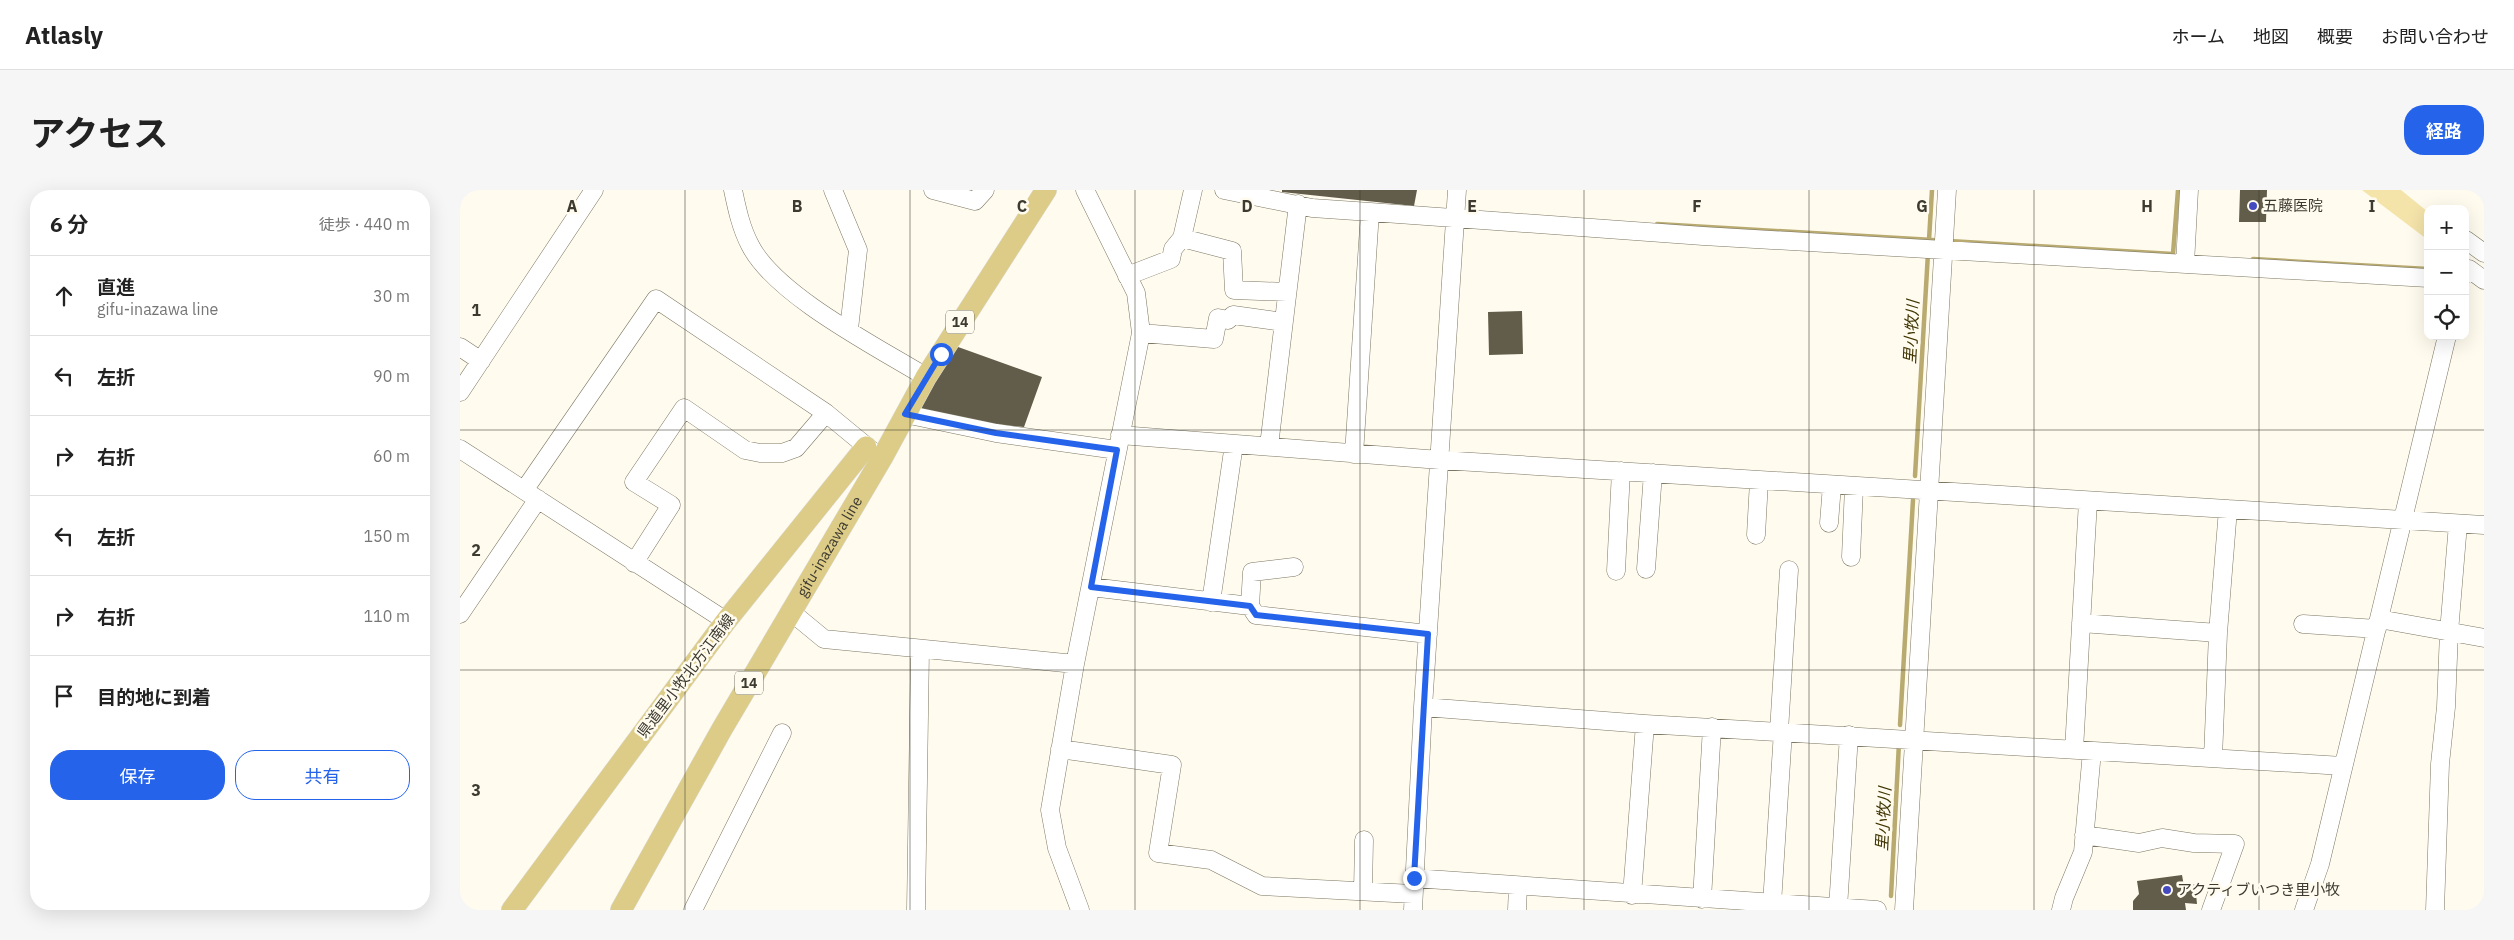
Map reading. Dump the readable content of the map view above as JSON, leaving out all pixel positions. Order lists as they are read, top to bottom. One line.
{"streets":{"main road":["14","gifu-inazawa line","県道里小牧北方江南線"]},"crossings":[["gifu-inazawa line","県道里小牧北方江南線"]],"water":["里小牧川"],"places":["五藤医院","アクティブいつき里小牧"],"page":{"header":"Atlasly","nav":["ホーム","地図","概要","お問い合わせ"],"title":"アクセス","buttons":["経路",["保存","共有"]],"heading":["6 分","徒歩 · 440 m"],"map_buttons":["+","−"],"list":[["直進","gifu-inazawa line","30 m"],["左折","90 m"],["右折","60 m"],["左折","150 m"],["右折","110 m"],"目的地に到着"]},"grid":{"columns":["A","B","C","D","E","F","G","H","I"],"rows":["1","2","3"]}}
